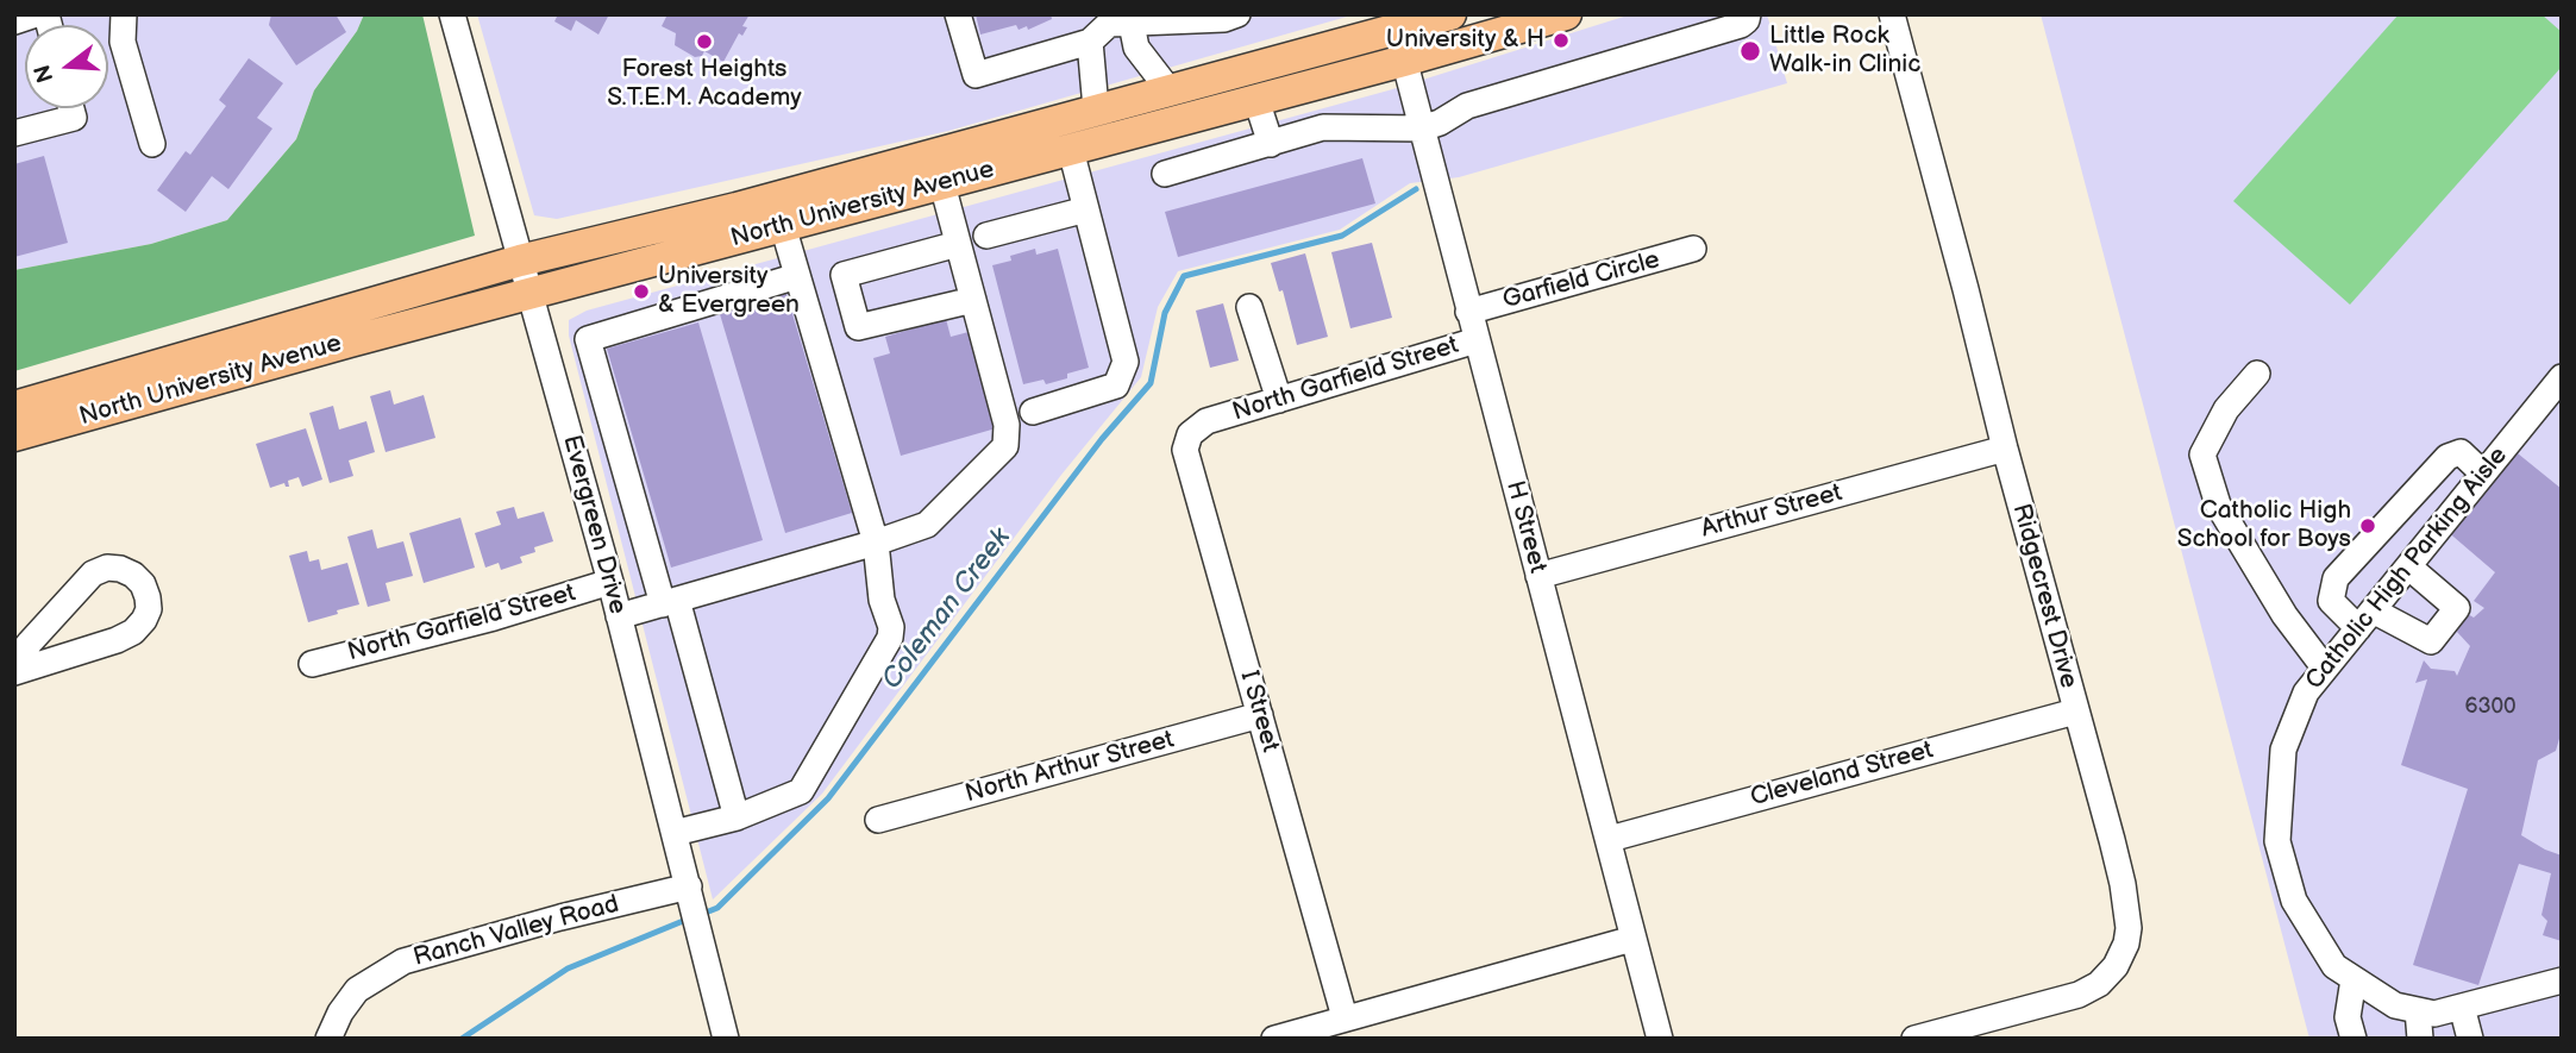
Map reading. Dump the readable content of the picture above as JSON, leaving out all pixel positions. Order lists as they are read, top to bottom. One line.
{"streets":{"main road":["North University Avenue"],"street":["Garfield Circle","North Garfield Street","Arthur Street","Evergreen Drive","H Street","Catholic High Parking Aisle","Ridgecrest Drive","I Street","North Arthur Street","Cleveland Street","Ranch Valley Road"]},"crossings":[["North University Avenue","Evergreen Drive"],["North University Avenue","H Street"],["Garfield Circle","H Street"],["North Garfield Street","Evergreen Drive"],["North Garfield Street","H Street"],["North Garfield Street","I Street"],["Arthur Street","H Street"],["Arthur Street","Ridgecrest Drive"],["Evergreen Drive","Ranch Valley Road"],["H Street","Cleveland Street"],["Ridgecrest Drive","Cleveland Street"],["I Street","North Arthur Street"]],"water":["Coleman Creek"],"places":["University & H","Forest Heights S.T.E.M. Academy","Little Rock Walk-in Clinic","University & Evergreen","Catholic High School for Boys"],"house_numbers":["6300"],"north":"left"}
